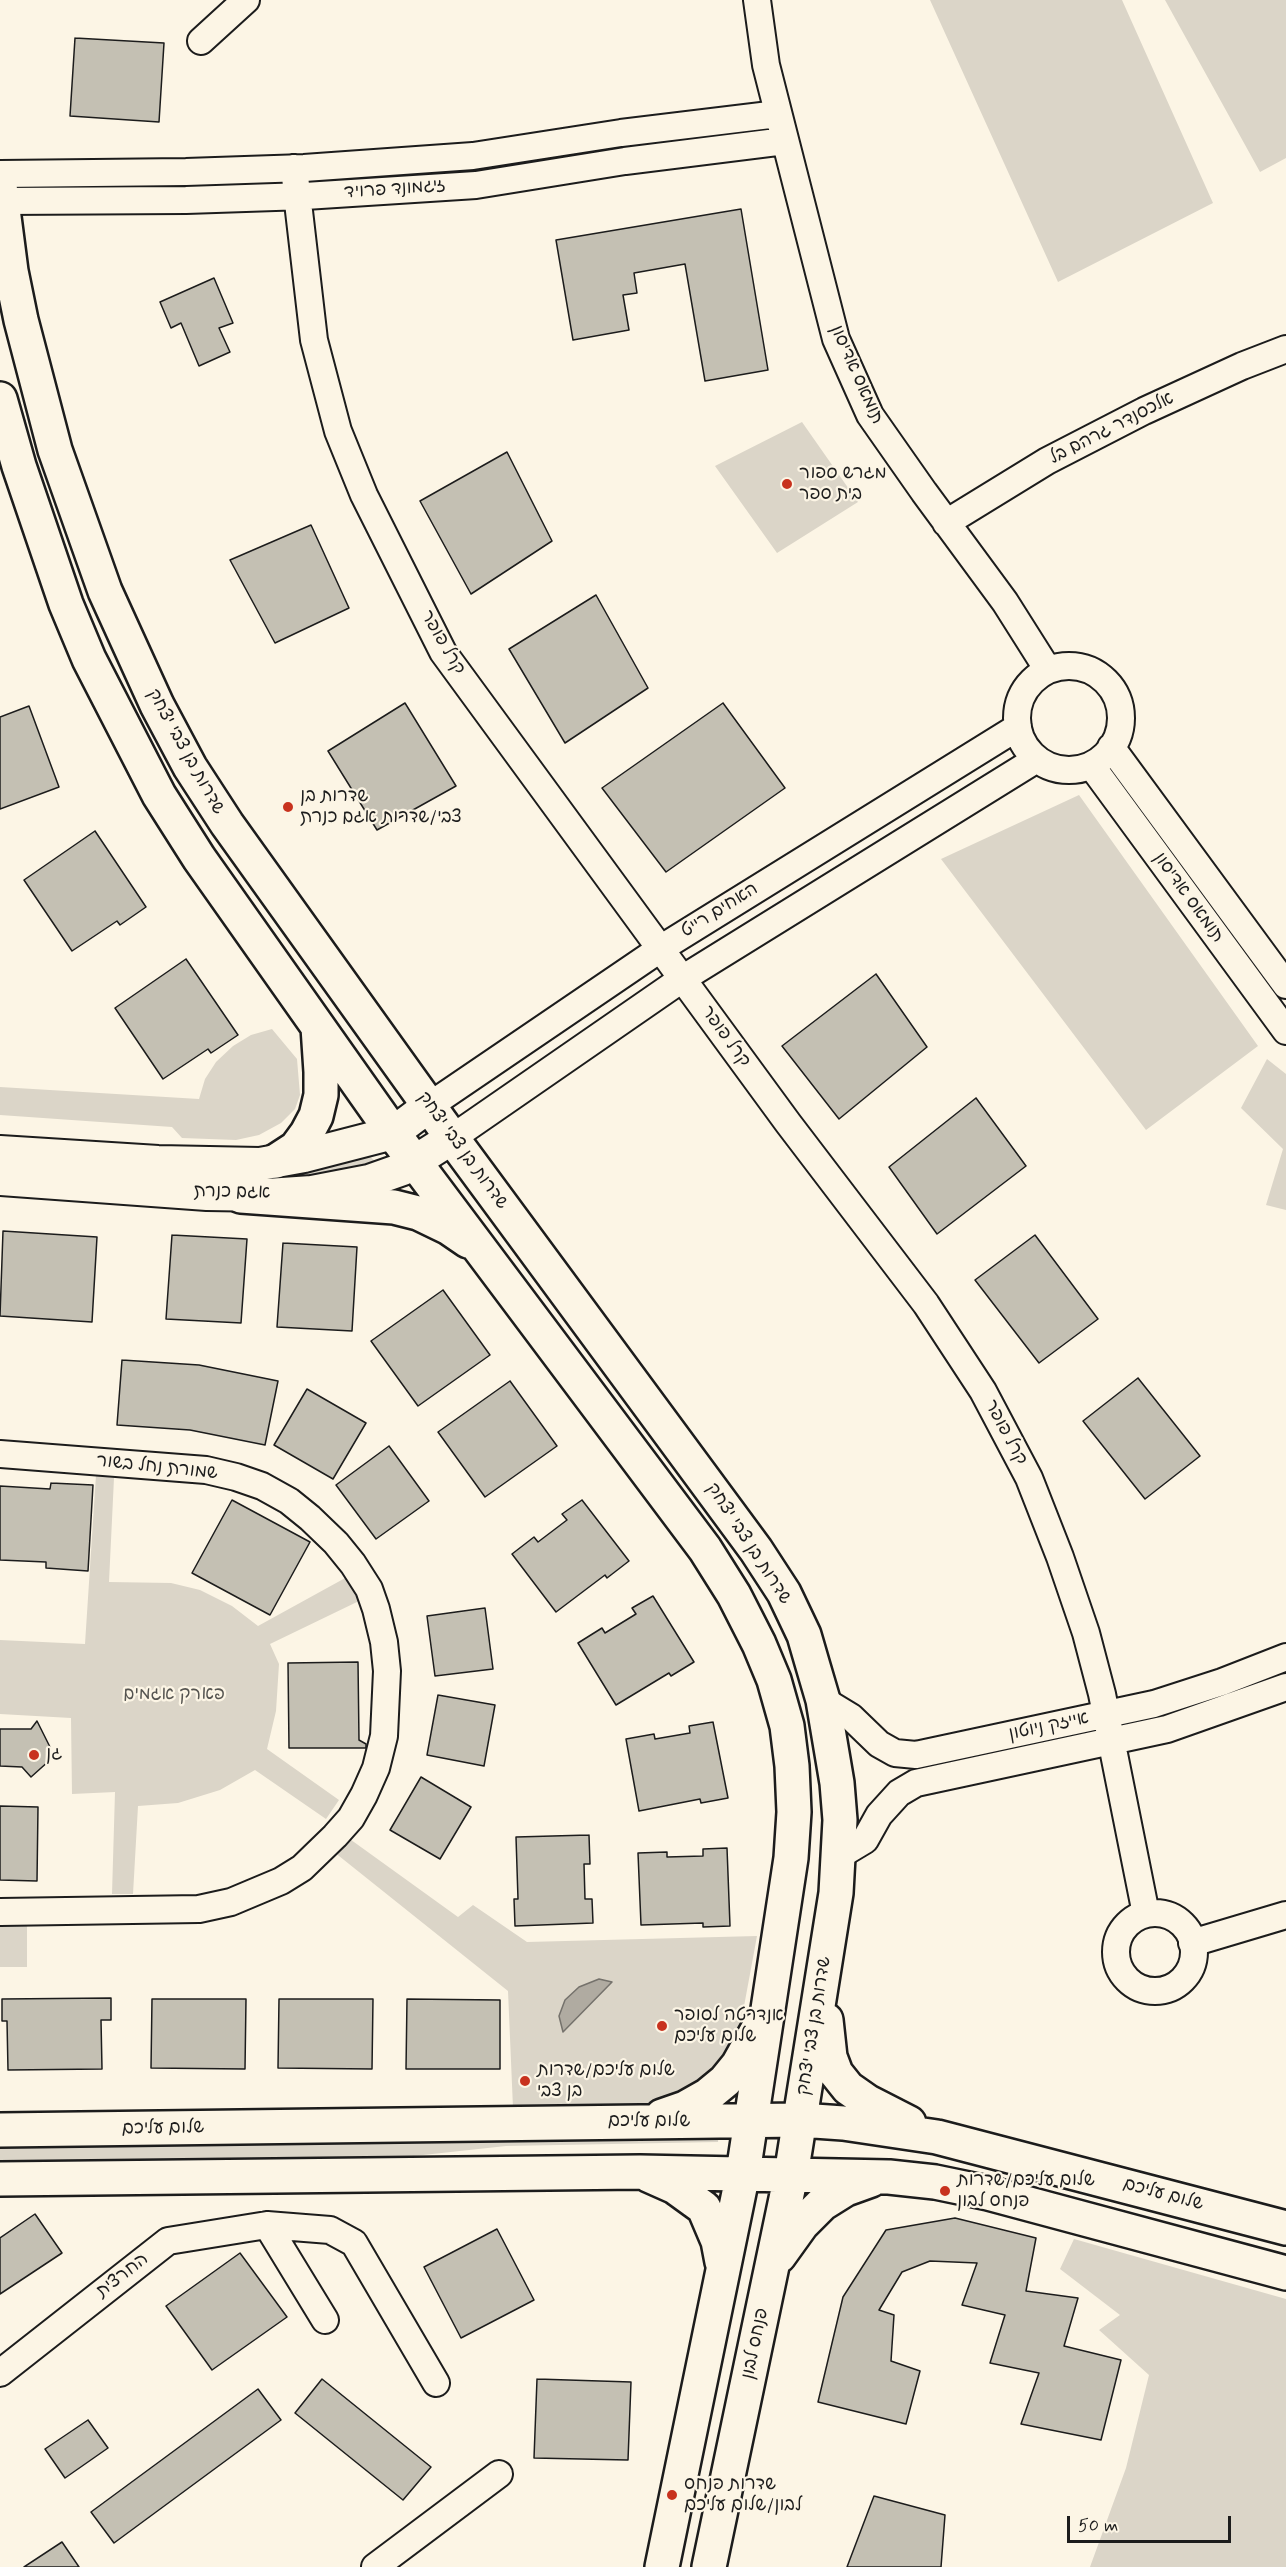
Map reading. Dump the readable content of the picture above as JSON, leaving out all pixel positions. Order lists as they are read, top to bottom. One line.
{"streets":{"main road":["שדרות בן צבי יצחק","שלום עליכם","פנחס לבון"],"street":["זיגמונד פרויד","תומאס אדיסון","אלכסנדר גרהם בל","קרל פופר","האחים רייט","אגם כנרת","שמורת נחל בשור","אייזק ניוטון","החרצית"]},"crossings":[["זיגמונד פרויד","תומאס אדיסון"],["זיגמונד פרויד","קרל פופר"],["זיגמונד פרויד","שדרות בן צבי יצחק"],["תומאס אדיסון","אלכסנדר גרהם בל"],["תומאס אדיסון","האחים רייט"],["קרל פופר","האחים רייט"],["קרל פופר","אייזק ניוטון"],["שדרות בן צבי יצחק","האחים רייט"],["שדרות בן צבי יצחק","אגם כנרת"],["שדרות בן צבי יצחק","אייזק ניוטון"],["שדרות בן צבי יצחק","שלום עליכם"],["שדרות בן צבי יצחק","פנחס לבון"],["האחים רייט","אגם כנרת"],["שלום עליכם","פנחס לבון"]],"parks":["פארק אגמים"],"places":["מגרש ספור בית ספר","שדרות בן צבי/שדרות אגם כנרת","גן","אנדרטה לסופר שלום עליכם","שלום עליכם/שדרות בן צבי","שלום עליכם/שדרות פנחס לבון","שדרות פנחס לבון/שלום עליכם"],"scale_bar":"50 m"}
